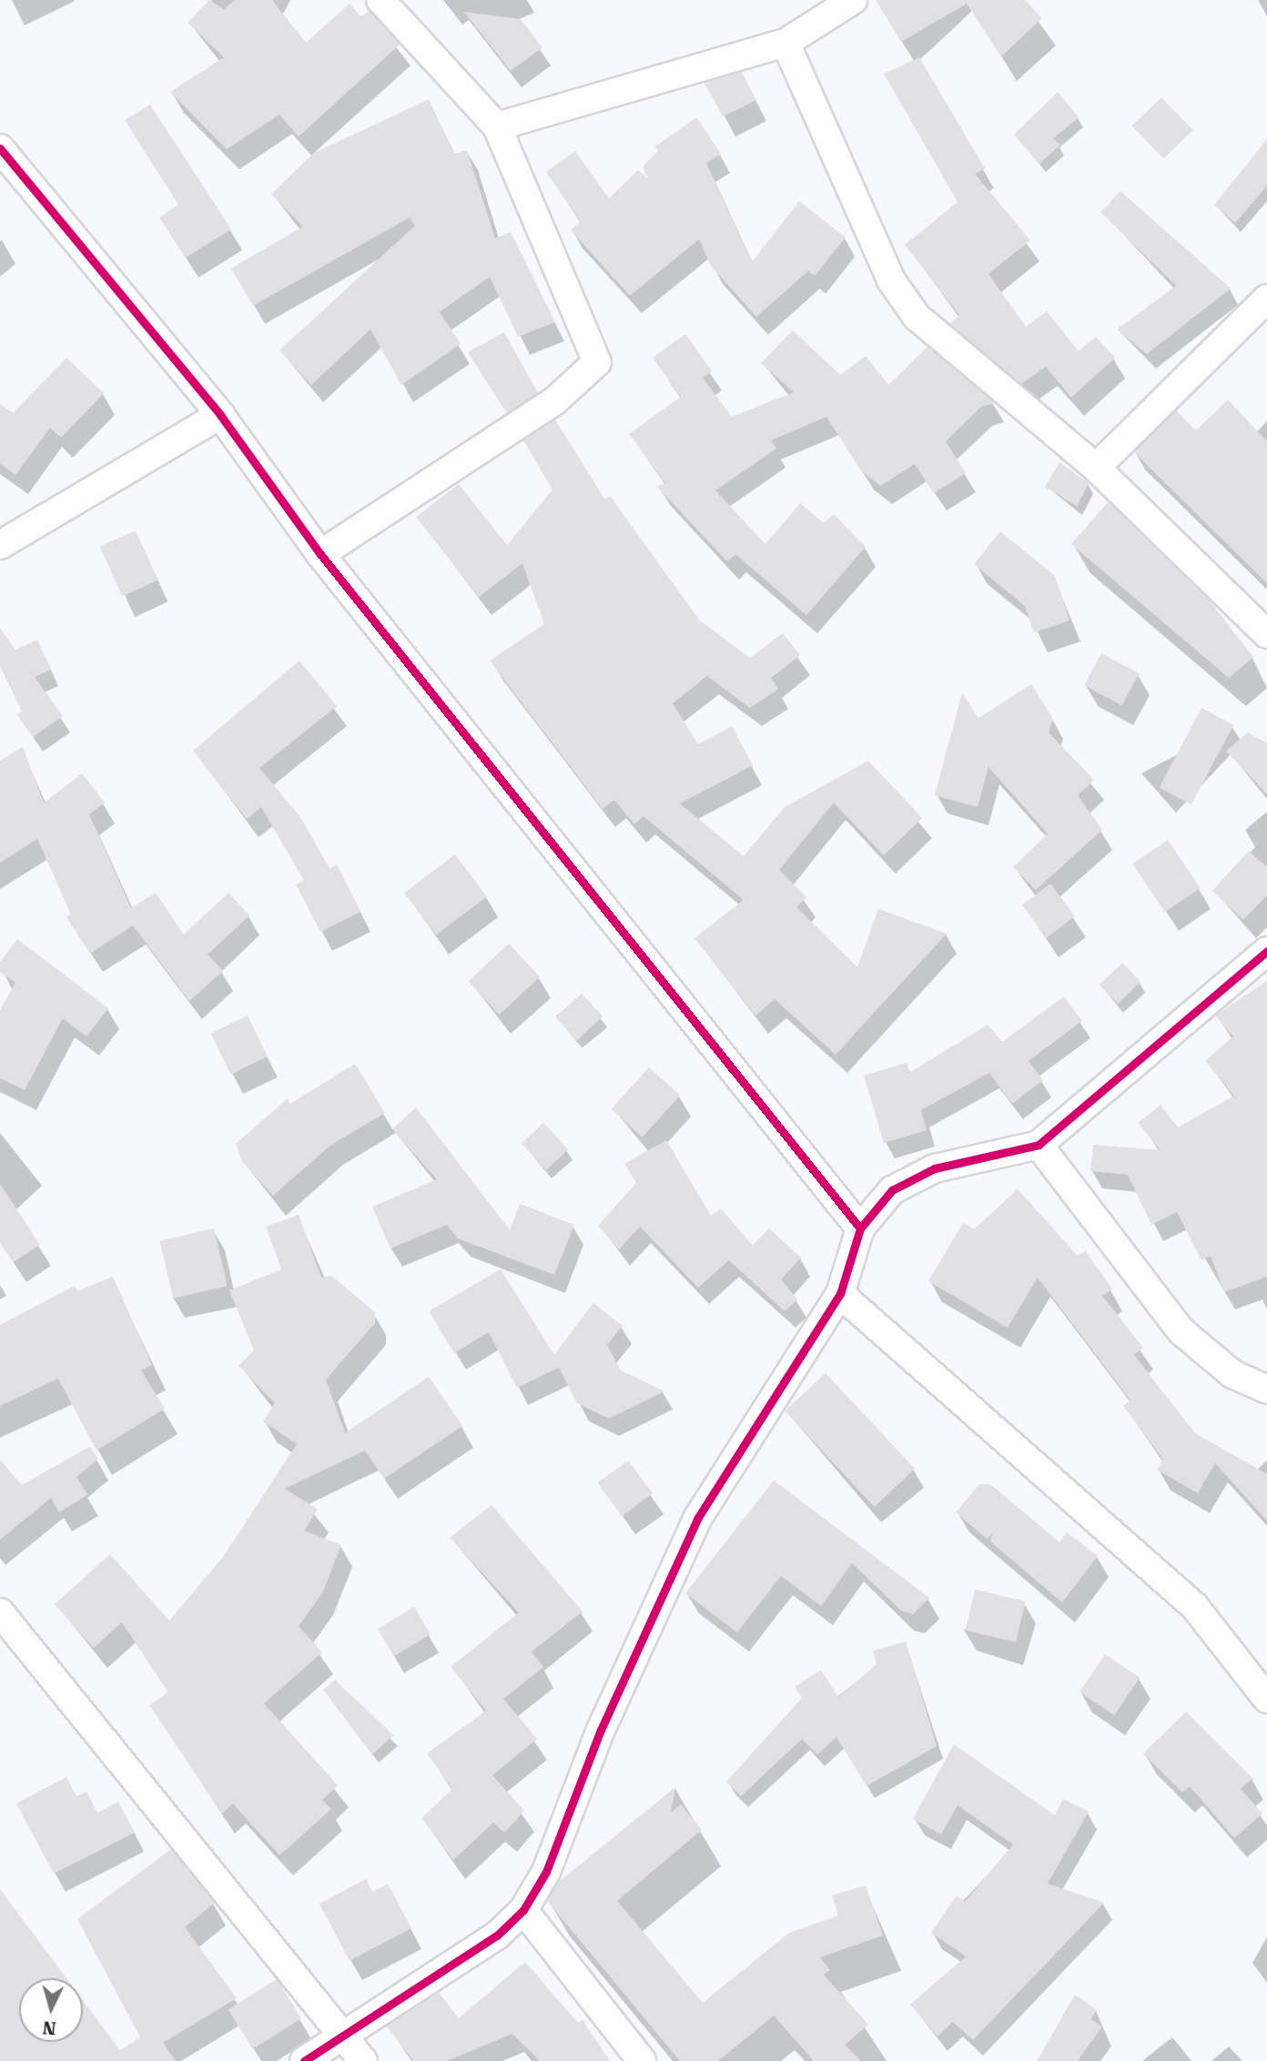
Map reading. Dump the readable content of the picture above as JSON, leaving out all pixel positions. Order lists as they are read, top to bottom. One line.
{"north":"bottom"}
